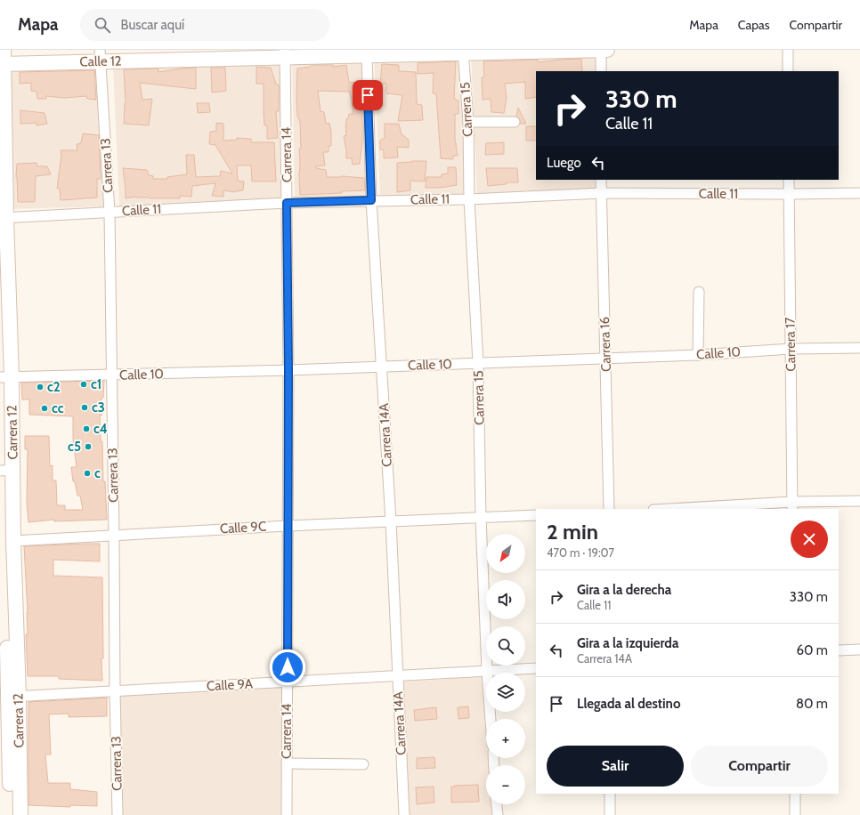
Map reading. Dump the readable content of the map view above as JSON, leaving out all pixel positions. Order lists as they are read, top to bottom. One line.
{"streets":{"street":["Calle 12","Carrera 15","Carrera 14","Carrera 13","Calle 11","Carrera 16","Carrera 17","Calle 10","Carrera 12","Carrera 14A","Calle 9C","Calle 9A"]},"crossings":[["Calle 12","Carrera 15"],["Calle 12","Carrera 14"],["Calle 12","Carrera 13"],["Calle 12","Carrera 12"],["Calle 12","Carrera 14A"],["Carrera 15","Calle 11"],["Carrera 15","Calle 10"],["Carrera 15","Calle 9C"],["Carrera 15","Calle 9A"],["Carrera 14","Calle 11"],["Carrera 14","Calle 10"],["Carrera 14","Calle 9C"],["Carrera 14","Calle 9A"],["Carrera 13","Calle 11"],["Carrera 13","Calle 10"],["Carrera 13","Calle 9C"],["Carrera 13","Calle 9A"],["Calle 11","Carrera 16"],["Calle 11","Carrera 17"],["Calle 11","Carrera 12"],["Calle 11","Carrera 14A"],["Carrera 16","Calle 10"],["Carrera 17","Calle 10"],["Calle 10","Carrera 12"],["Calle 10","Carrera 14A"],["Carrera 12","Calle 9C"],["Carrera 12","Calle 9A"],["Carrera 14A","Calle 9C"],["Carrera 14A","Calle 9A"]],"places":["c1","c2","c3","cc","c4","c5","c"],"north":"bottom left","page":{"header":"Mapa","search":"Buscar aquí","nav":["Mapa","Capas","Compartir"],"turn":["330 m","Calle 11"],"then":"Luego","heading":["2 min","470 m · 19:07"],"map_buttons":["+","−"],"list":[{"name":"Gira a la derecha","note":"Calle 11","value":"330 m"},{"name":"Gira a la izquierda","note":"Carrera 14A","value":"60 m"},{"name":"Llegada al destino","value":"80 m"}],"buttons":["Salir","Compartir"]}}
